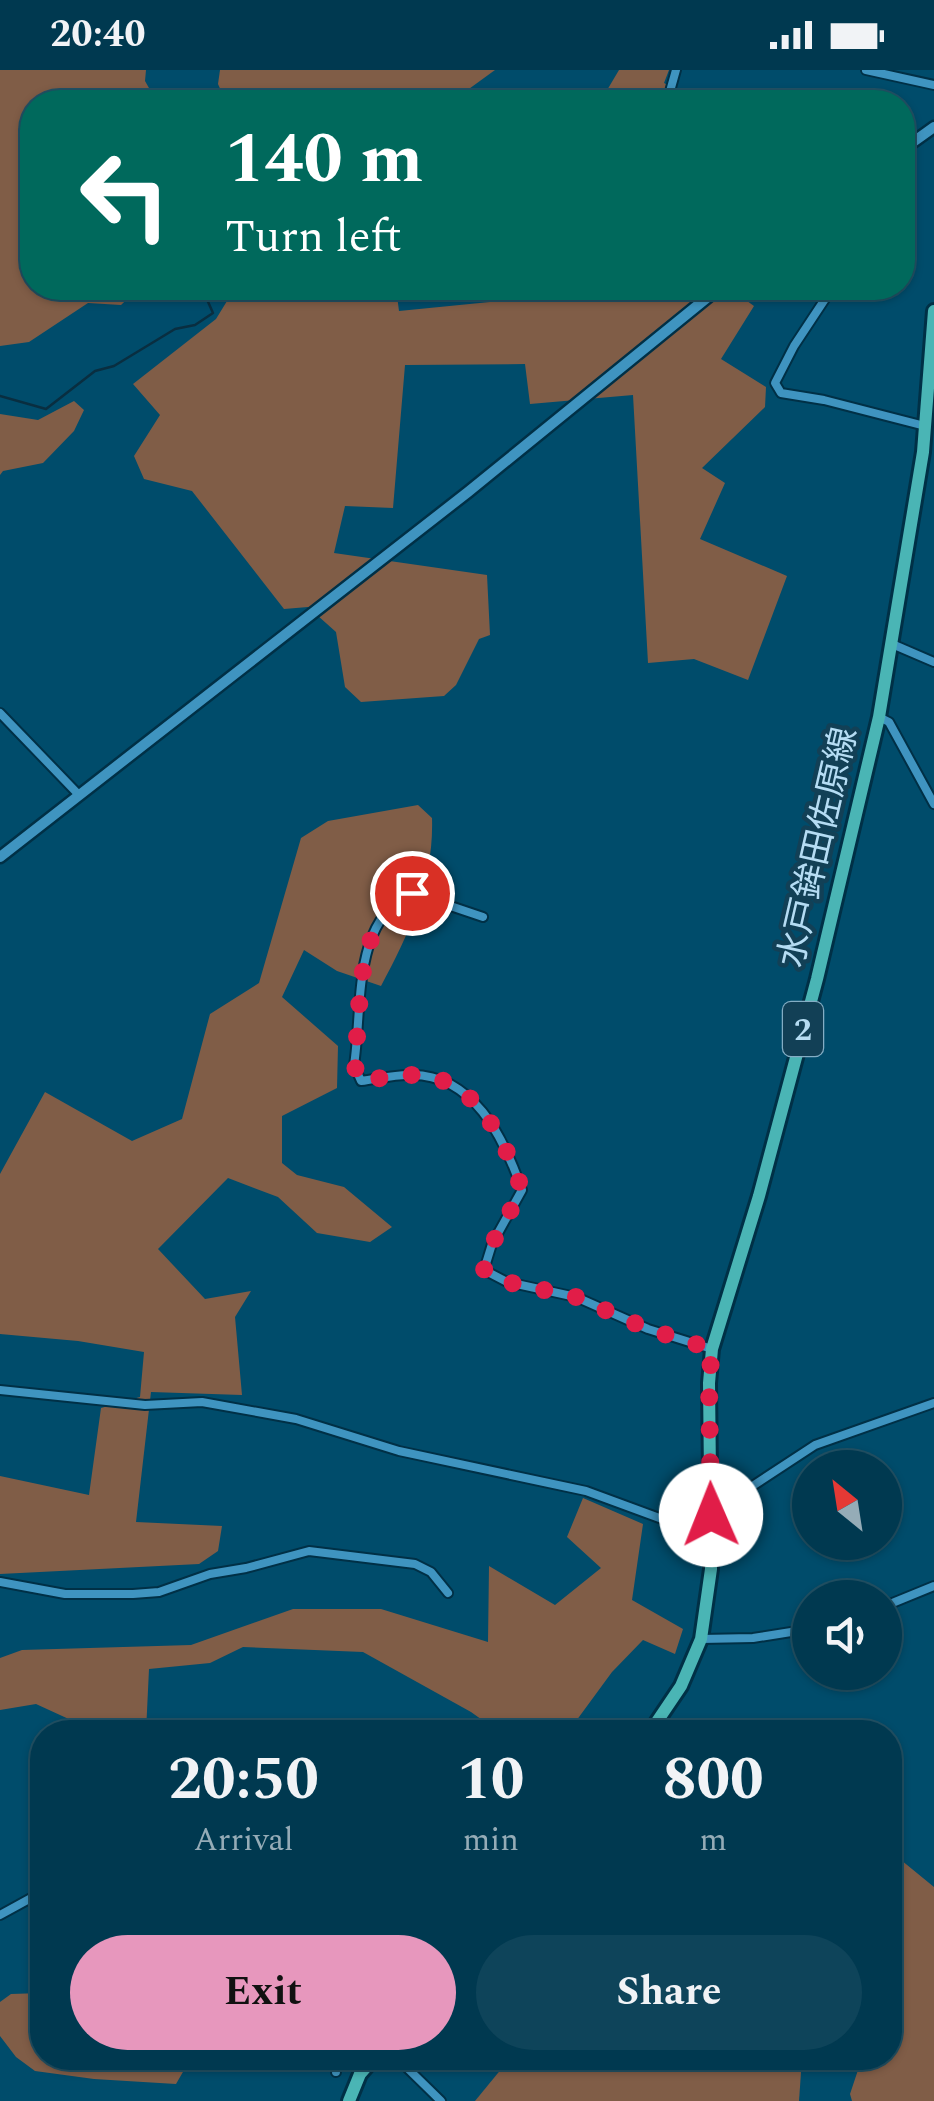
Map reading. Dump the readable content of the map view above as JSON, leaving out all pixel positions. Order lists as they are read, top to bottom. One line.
{"streets":{"main road":["水戸鉾田佐原線","2"]},"north":"top left","page":{"status":"20:40","turn":["140 m","Turn left"],"eta":["20:50","Arrival","10","min","800","m"],"buttons":["Exit","Share"]}}
